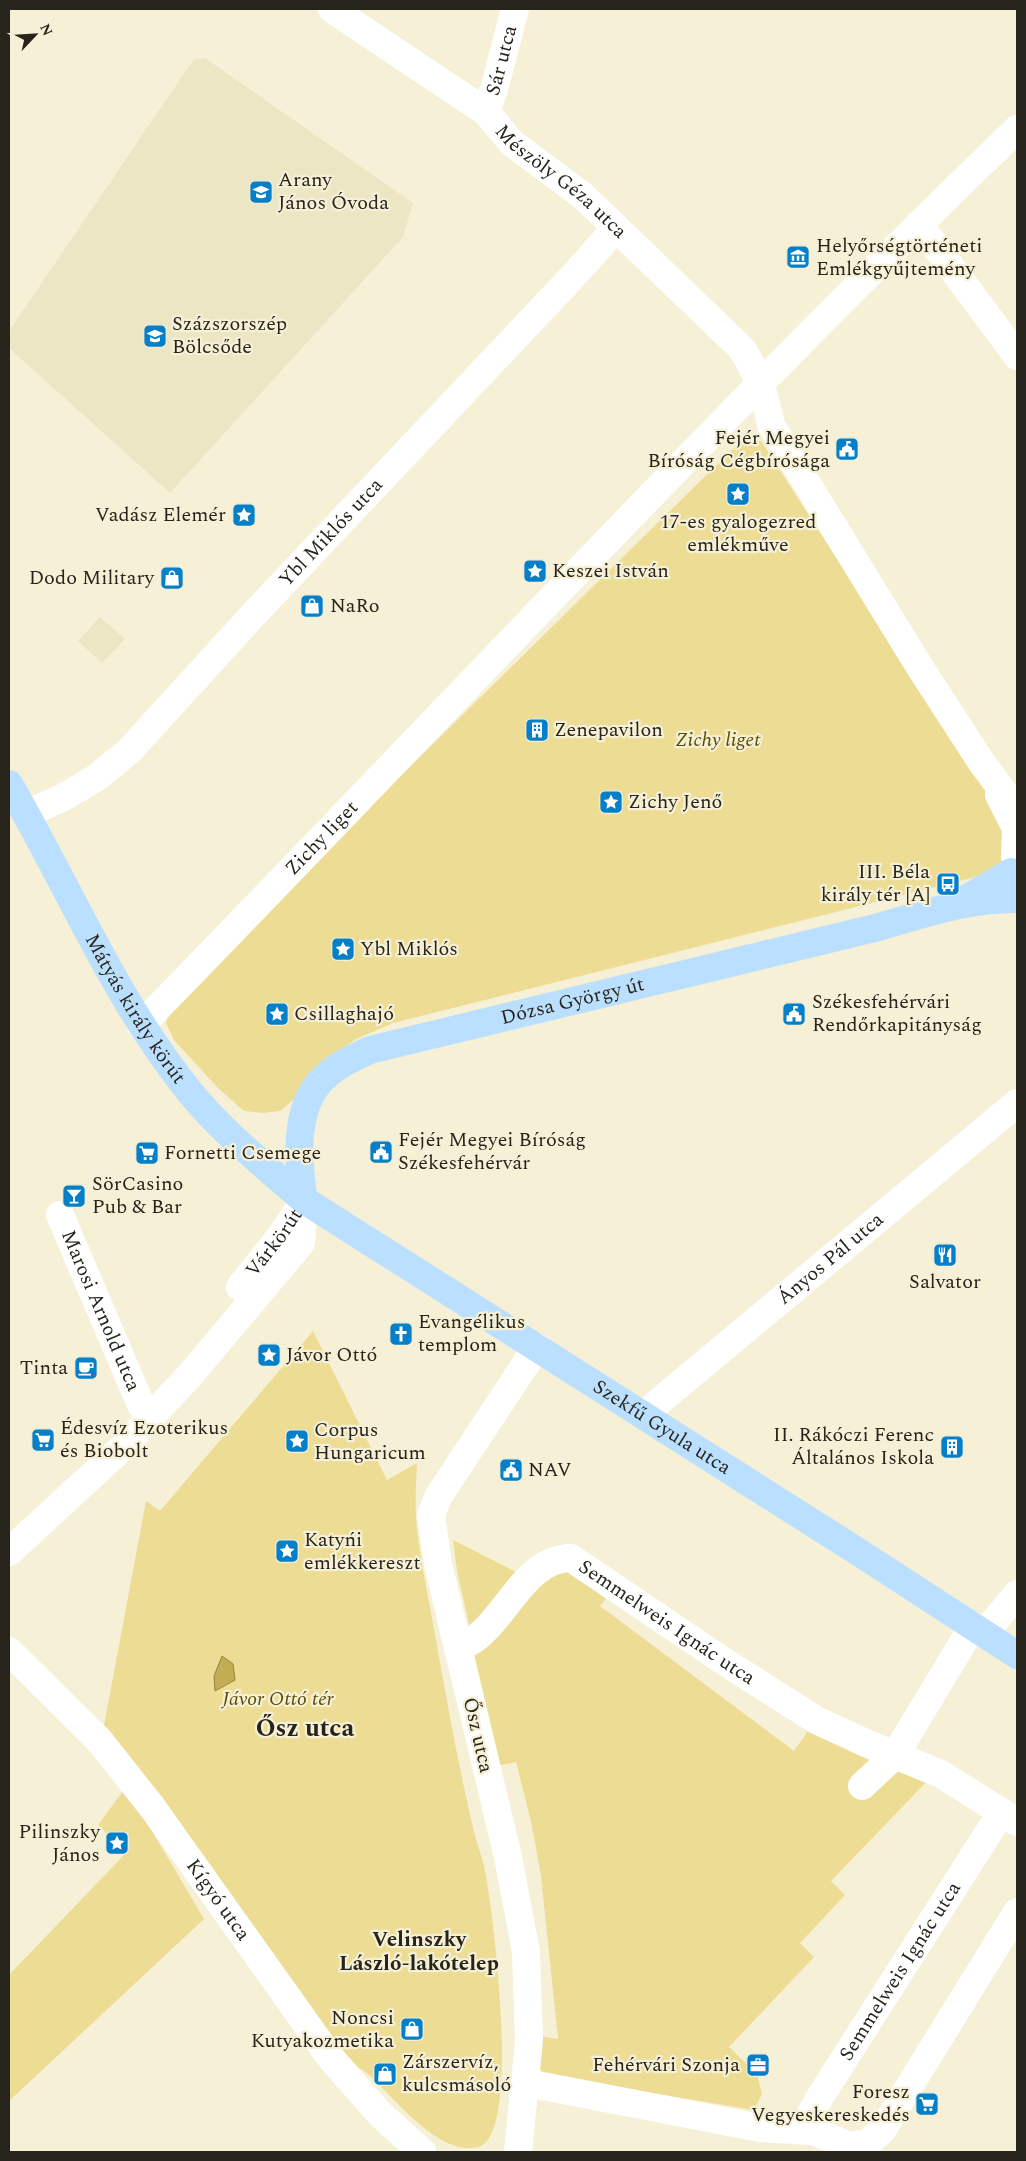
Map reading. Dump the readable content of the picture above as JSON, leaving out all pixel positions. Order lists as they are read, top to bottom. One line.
{"streets":{"main road":["Dózsa György út","Mátyás király körút","Szekfű Gyula utca"],"street":["Sár utca","Mészöly Géza utca","Ybl Miklós utca","Zichy liget","Várkörút","Ányos Pál utca","Marosi Arnold utca","Semmelweis Ignác utca","Ősz utca","Kígyó utca"]},"crossings":[["Sár utca","Mészöly Géza utca"],["Mészöly Géza utca","Ybl Miklós utca"],["Mészöly Géza utca","Zichy liget"],["Ybl Miklós utca","Mátyás király körút"],["Zichy liget","Mátyás király körút"],["Dózsa György út","Mátyás király körút"],["Dózsa György út","Várkörút"],["Dózsa György út","Szekfű Gyula utca"],["Mátyás király körút","Várkörút"],["Mátyás király körút","Szekfű Gyula utca"],["Várkörút","Marosi Arnold utca"],["Várkörút","Szekfű Gyula utca"],["Ányos Pál utca","Szekfű Gyula utca"],["Szekfű Gyula utca","Ősz utca"],["Semmelweis Ignác utca","Ősz utca"]],"districts":["Ősz utca","Velinszky László-lakótelep"],"parks":["Zichy liget","Jávor Ottó tér"],"places":{"school or university":["Arany János Óvoda","Százszorszép Bölcsőde"],"museum":["Helyőrségtörténeti Emlékgyűjtemény"],"public building":["Fejér Megyei Bíróság Cégbírósága","Székesfehérvári Rendőrkapitányság","Fejér Megyei Bíróság Székesfehérvár","NAV"],"place":["17-es gyalogezred emlékműve","Vadász Elemér","Keszei István","Zichy Jenő","Ybl Miklós","Csillaghajó","Jávor Ottó","Corpus Hungaricum","Katyńi emlékkereszt","Pilinszky János"],"shop":["Dodo Military","NaRo","Noncsi Kutyakozmetika","Zárszervíz, kulcsmásoló"],"building":["Zenepavilon","II. Rákóczi Ferenc Általános Iskola"],"bus stop":["III. Béla király tér [A]"],"supermarket":["Fornetti Csemege","Édesvíz Ezoterikus és Biobolt","Foresz Vegyeskereskedés"],"bar":["SörCasino Pub & Bar"],"restaurant":["Salvator"],"church":["Evangélikus templom"],"cafe":["Tinta"],"office":["Fehérvári Szonja"]},"north":"top right"}
